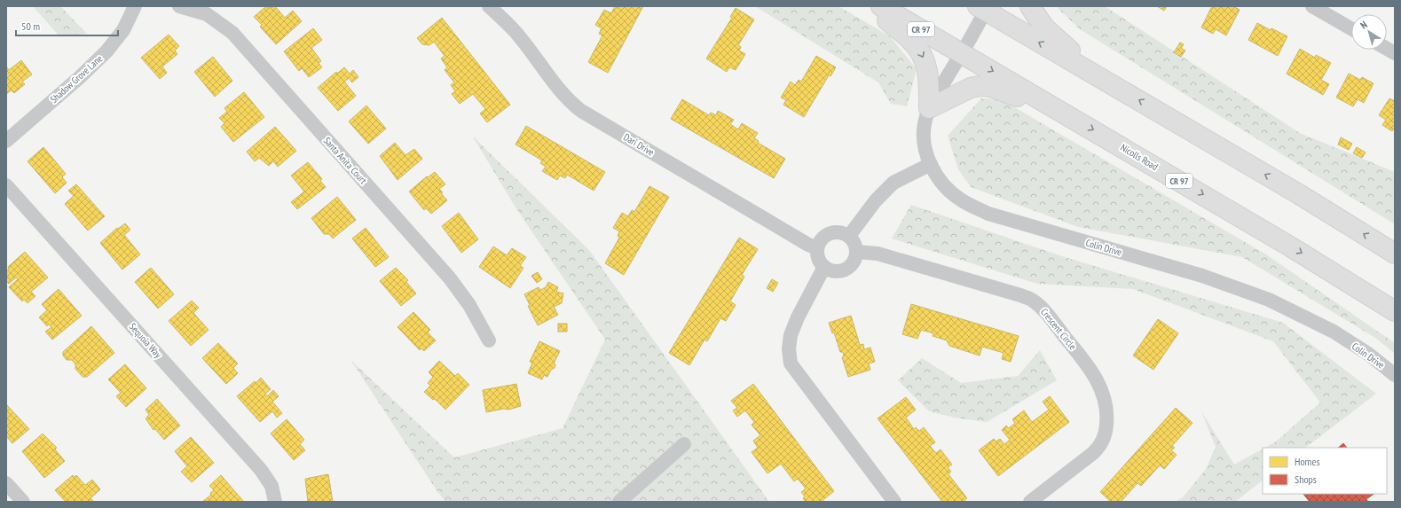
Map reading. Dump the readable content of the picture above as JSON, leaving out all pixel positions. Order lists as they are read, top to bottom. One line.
{"streets":{"highway":["CR 97","Nicolls Road"],"street":["Shadow Grove Lane","Dari Drive","Santa Anita Court","Colin Drive","Crescent Circle","Sequoia Way"]},"crossings":[["Dari Drive","Crescent Circle"],["Nicolls Road","Colin Drive"]],"legend":["Homes","Shops"],"scale_bar":"50 m","north":"top left"}
